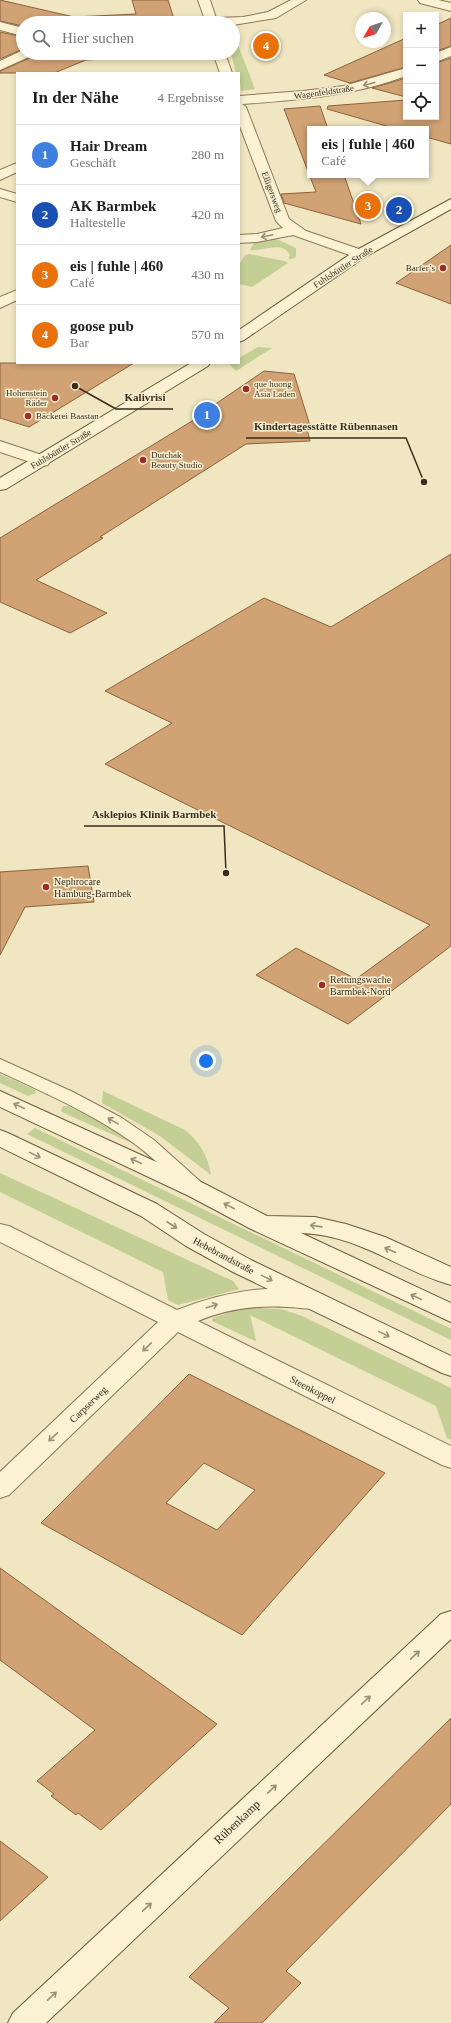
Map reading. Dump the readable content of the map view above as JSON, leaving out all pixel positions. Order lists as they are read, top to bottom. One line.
{"streets":{"street":["Wagenfeldstraße","Elligersweg","Fuhlsbüttler Straße","Hebebrandstraße","Steenkoppel","Carpserweg","Rübenkamp"]},"crossings":[["Elligersweg","Fuhlsbüttler Straße"],["Steenkoppel","Carpserweg"]],"one_way":["Carpserweg","Rübenkamp"],"places":["Barfer’s","Kalivrisi","que huong Asia Laden","Hohenstein Räder","Bäckerei Baastan","Dutchak Beauty Studio","Kindertagesstätte Rübennasen","Asklepios Klinik Barmbek","Nephrocare Hamburg-Barmbek","Rettungswache Barmbek-Nord"],"north":"bottom left","page":{"map_buttons":["+","−"],"search":"Hier suchen","pins":["4","3","2","1"],"heading":["In der Nähe","4 Ergebnisse"],"list":[{"mark":"1","name":"Hair Dream","note":"Geschäft","value":"280 m"},{"mark":"2","name":"AK Barmbek","note":"Haltestelle","value":"420 m"},{"mark":"3","name":"eis | fuhle | 460","note":"Café","value":"430 m"},{"mark":"4","name":"goose pub","note":"Bar","value":"570 m"}],"popup":["eis | fuhle | 460","Café"]}}
